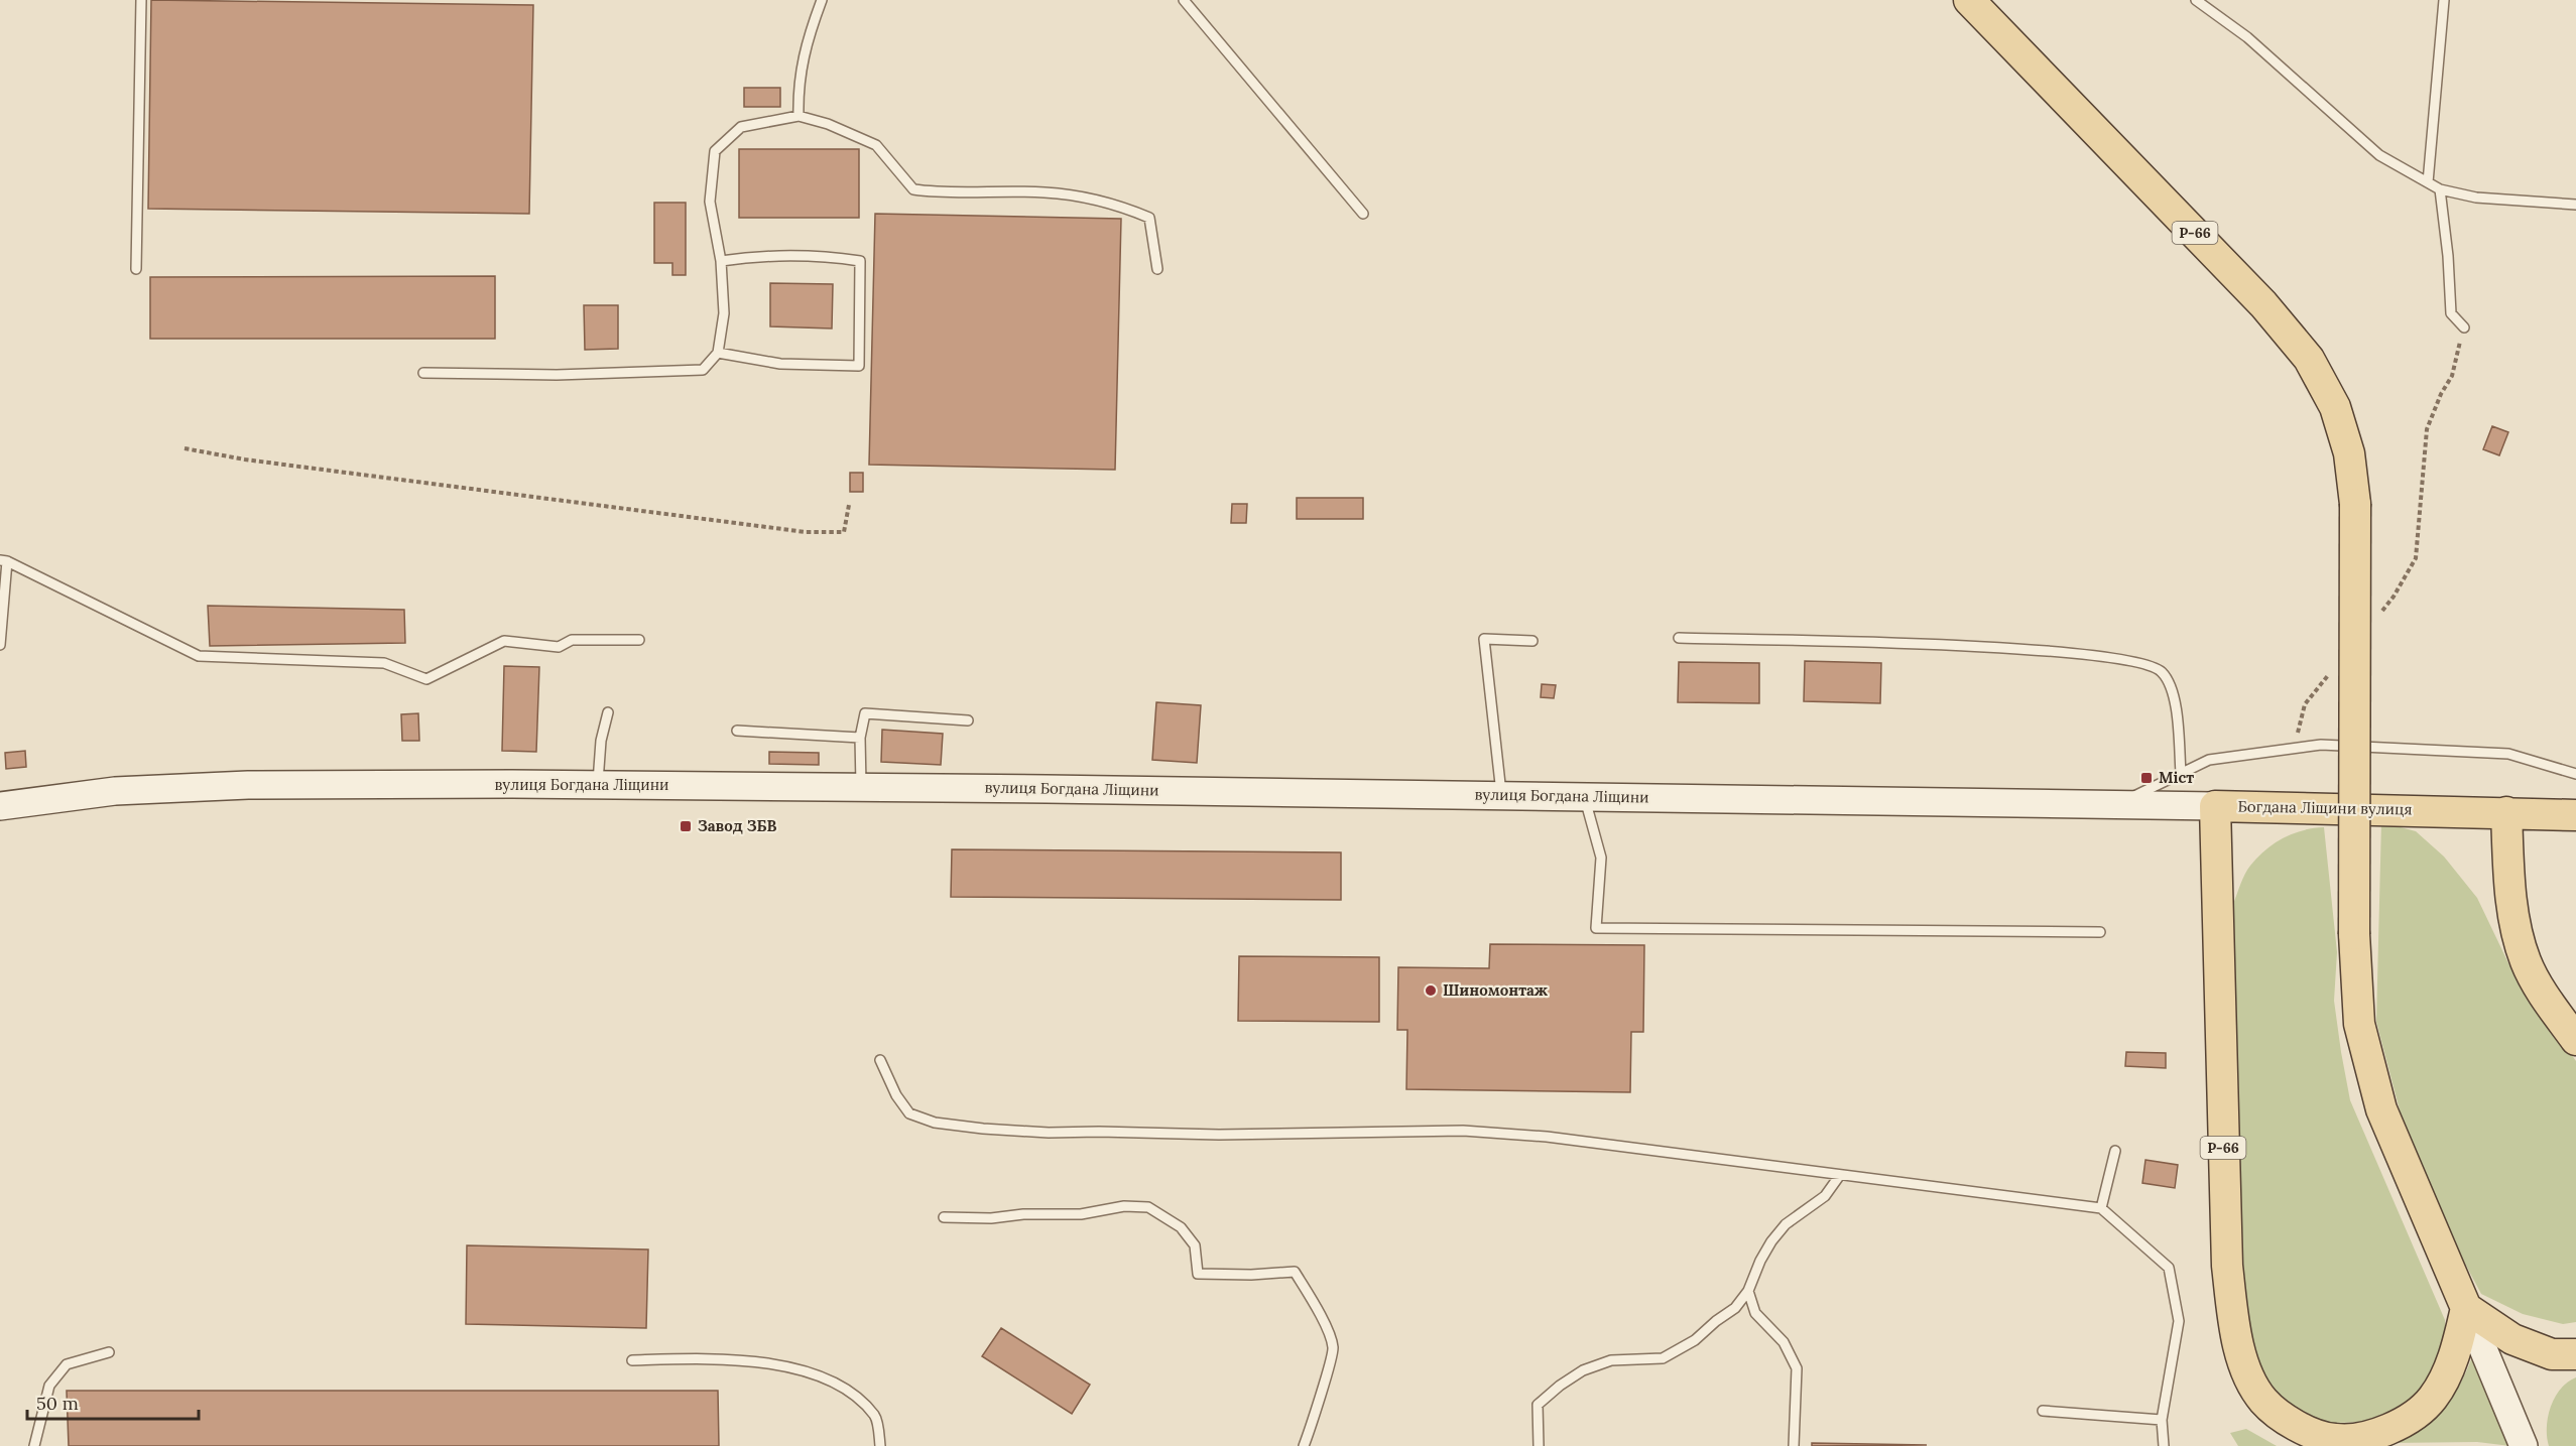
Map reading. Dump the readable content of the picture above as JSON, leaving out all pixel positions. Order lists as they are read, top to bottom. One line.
{"streets":{"main road":["Р-66","вулиця Богдана Ліщини","Богдана Ліщини вулиця"]},"crossings":[["Р-66","Богдана Ліщини вулиця"],["вулиця Богдана Ліщини","Богдана Ліщини вулиця"]],"places":{"transit":["Міст","Завод ЗБВ"],"other":["Шиномонтаж"]},"scale_bar":"50 m"}
